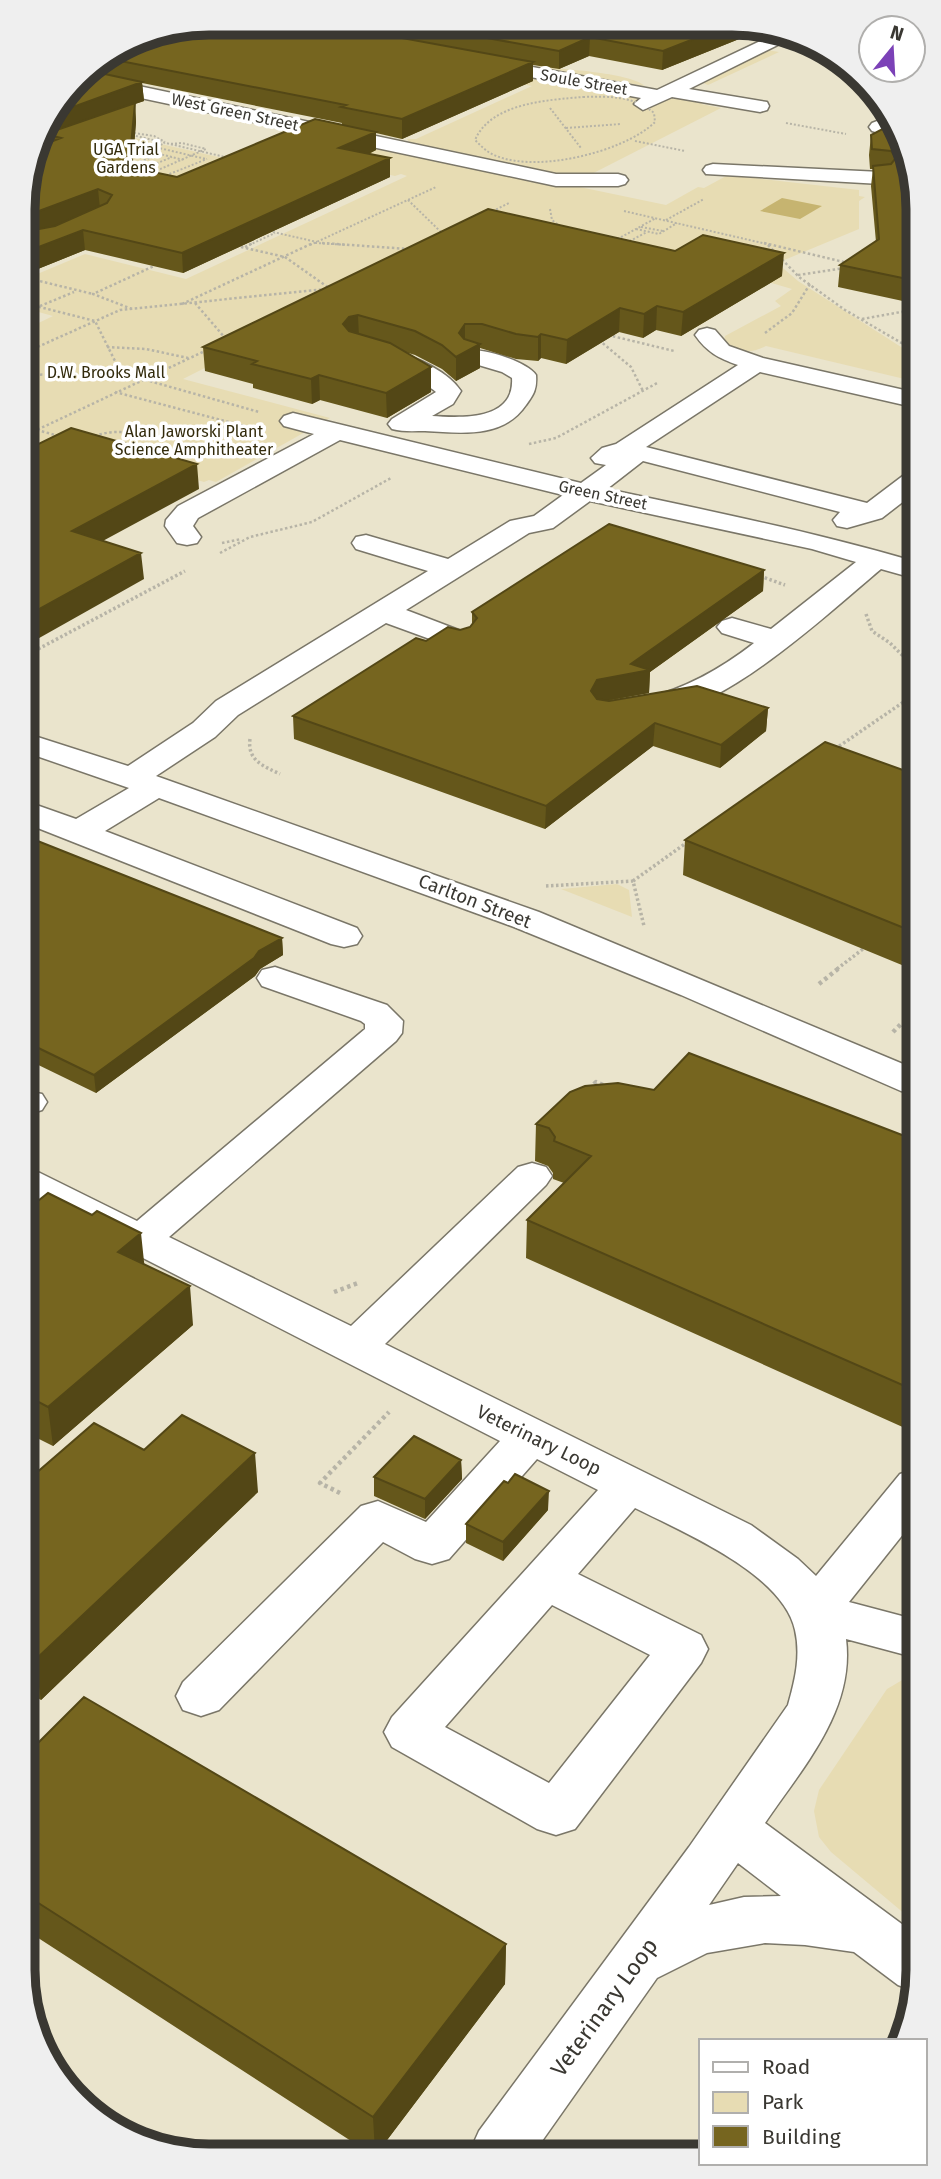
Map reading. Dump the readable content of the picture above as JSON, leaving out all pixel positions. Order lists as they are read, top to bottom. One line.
{"streets":{"street":["Soule Street","West Green Street","Green Street","Carlton Street","Veterinary Loop"]},"parks":["UGA Trial Gardens","D.W. Brooks Mall","Alan Jaworski Plant Science Amphitheater"],"legend":["Road","Park","Building"],"north":"top"}
